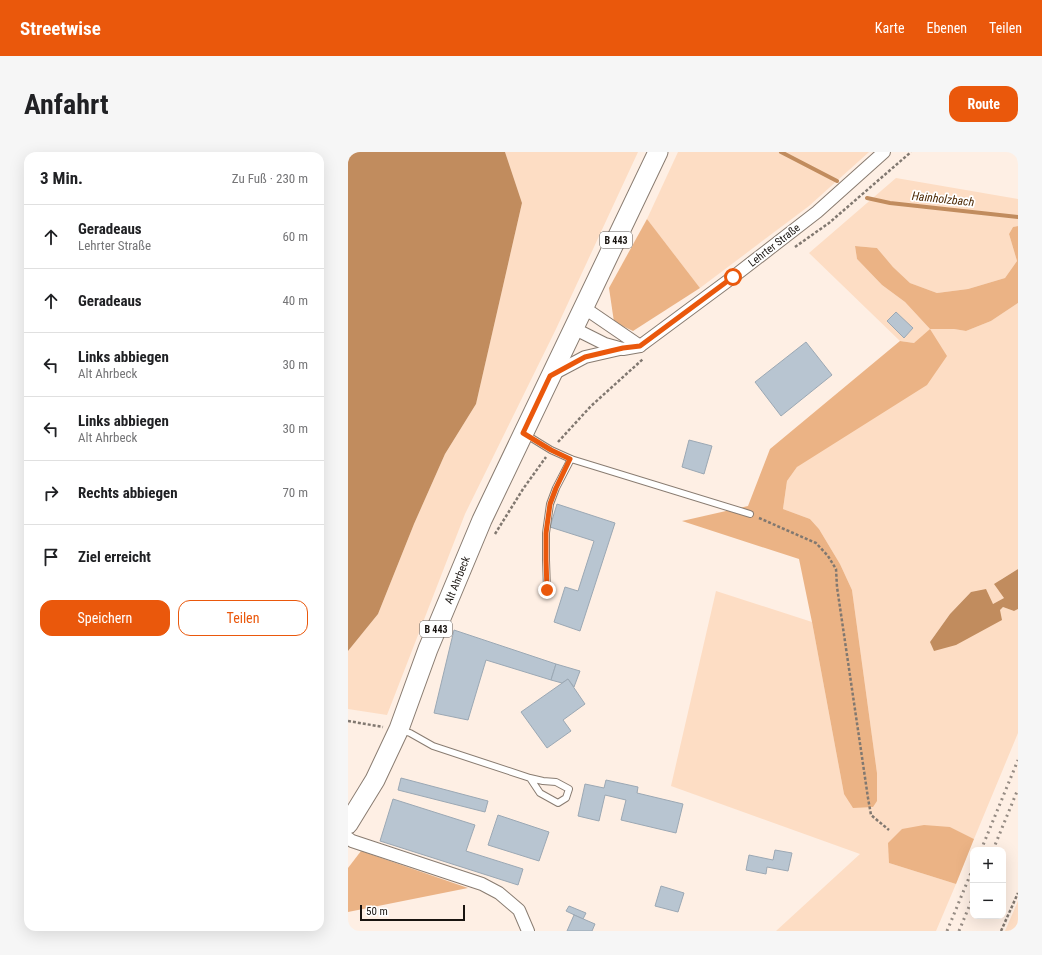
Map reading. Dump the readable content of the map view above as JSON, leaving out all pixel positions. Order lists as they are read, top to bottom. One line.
{"streets":{"main road":["B 443","Alt Ahrbeck"],"street":["Lehrter Straße"]},"crossings":[["B 443","Lehrter Straße"],["B 443","Alt Ahrbeck"],["Lehrter Straße","Alt Ahrbeck"]],"water":["Hainholzbach"],"scale_bar":"50 m","page":{"header":"Streetwise","nav":["Karte","Ebenen","Teilen"],"buttons":["Route",["Speichern","Teilen"]],"title":"Anfahrt","heading":["3 Min.","Zu Fuß · 230 m"],"list":[["Geradeaus","Lehrter Straße","60 m"],["Geradeaus","40 m"],["Links abbiegen","Alt Ahrbeck","30 m"],["Links abbiegen","Alt Ahrbeck","30 m"],["Rechts abbiegen","70 m"],"Ziel erreicht"],"map_buttons":["+","−"],"scale":"50 m"}}
